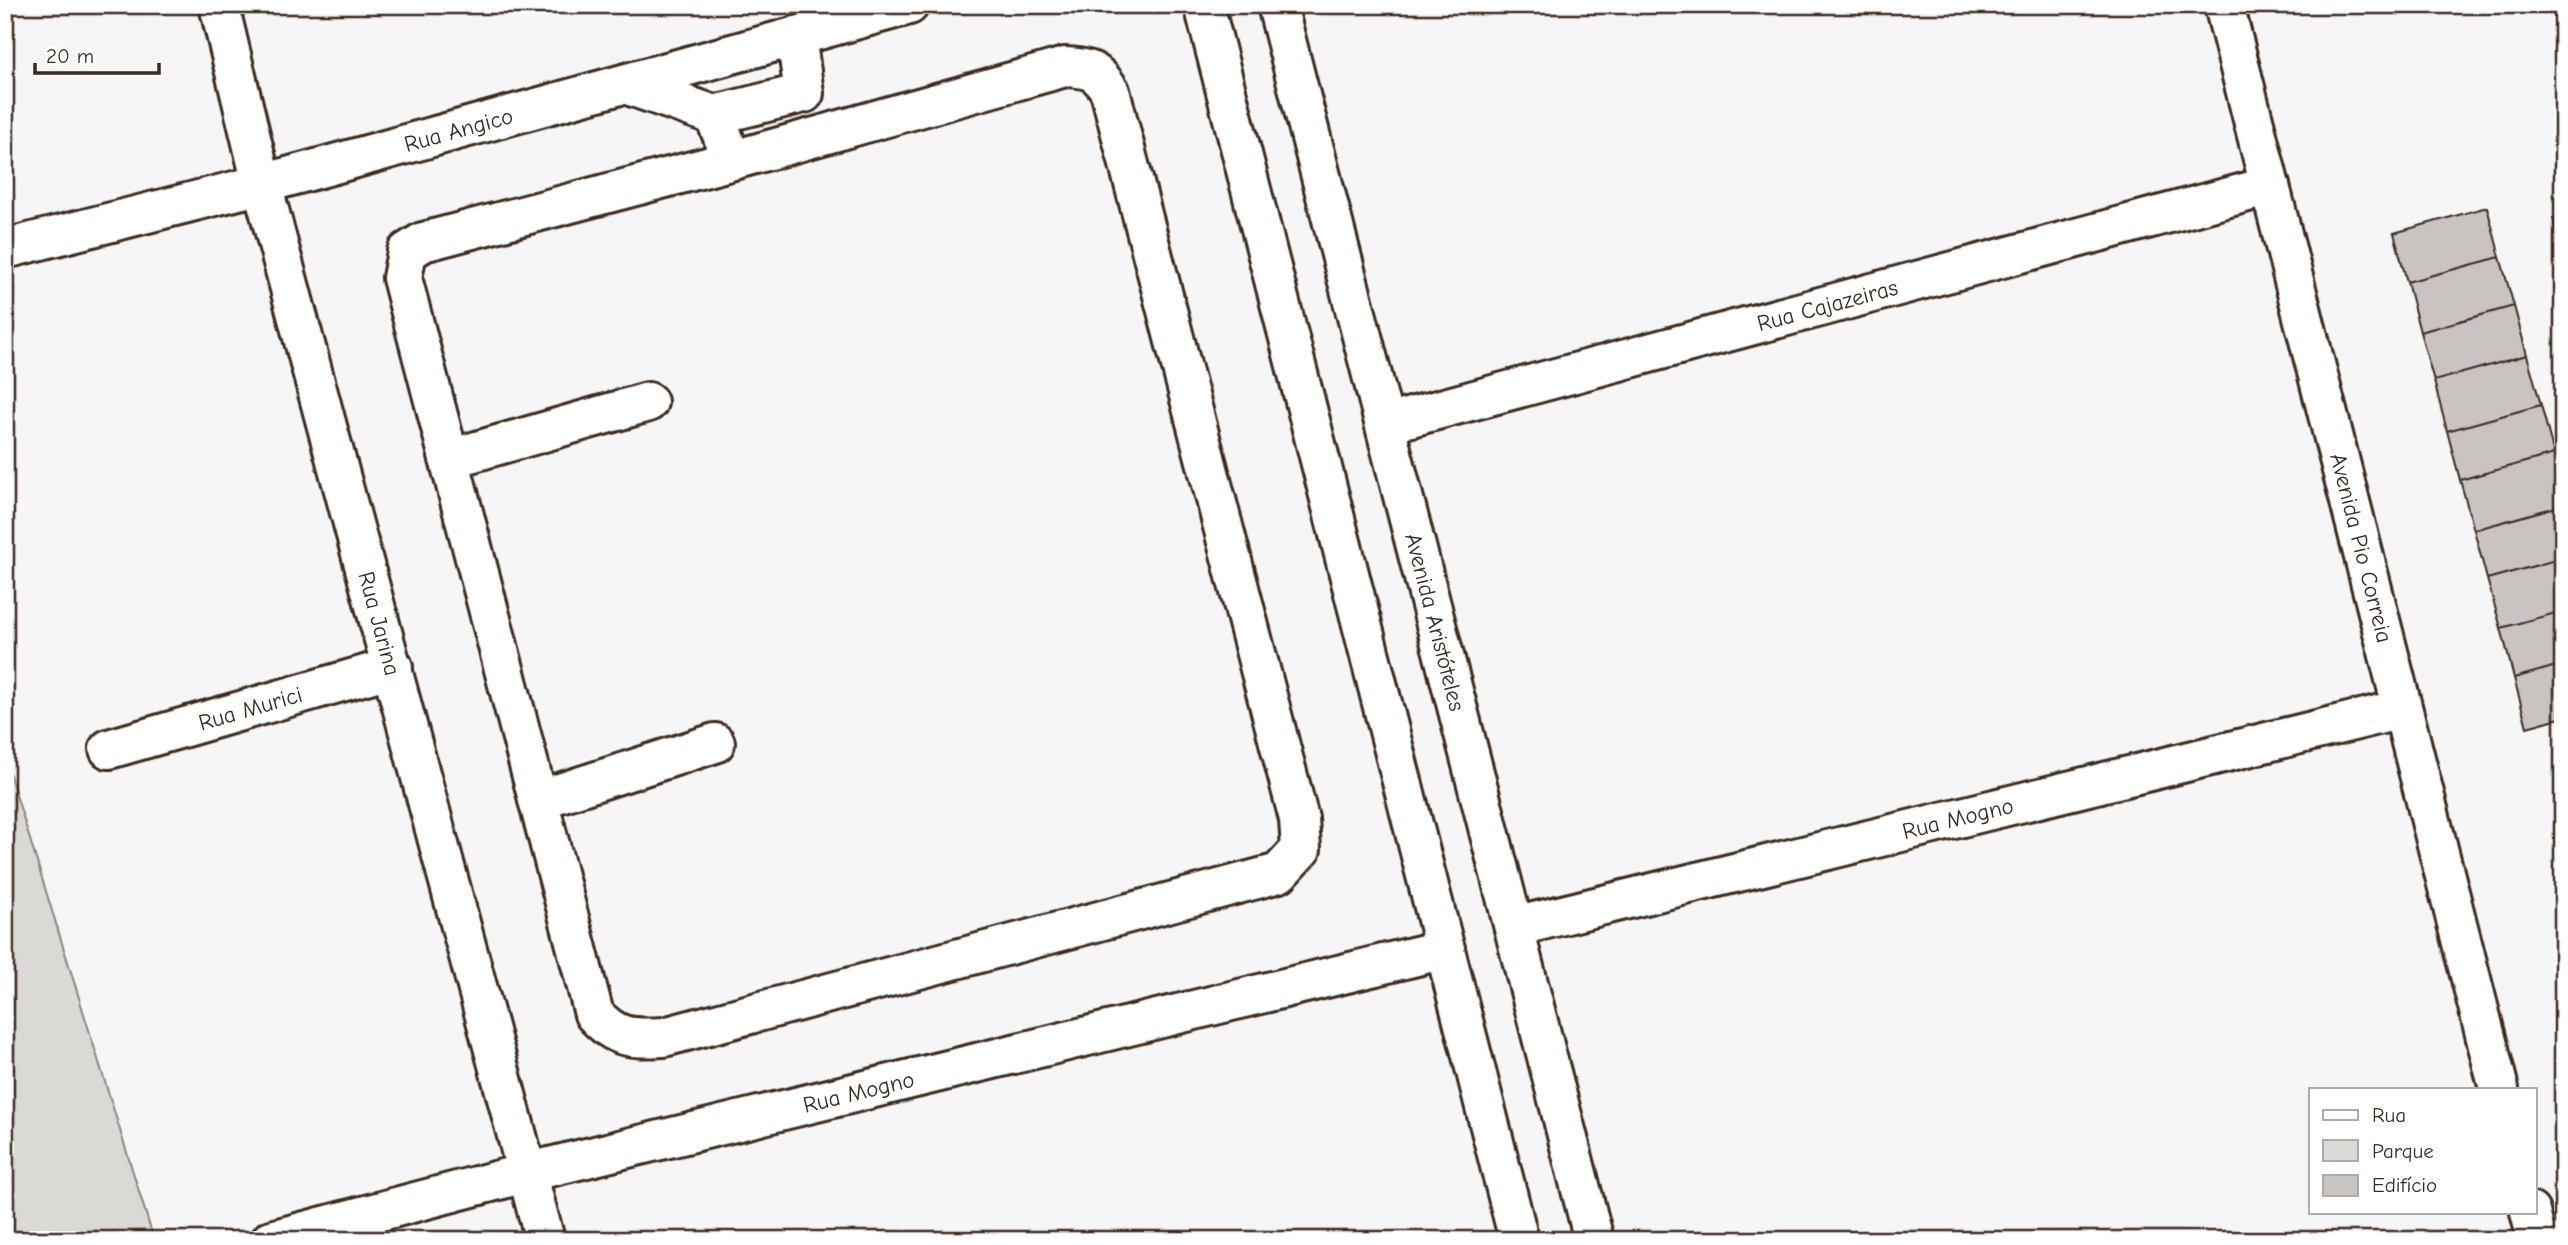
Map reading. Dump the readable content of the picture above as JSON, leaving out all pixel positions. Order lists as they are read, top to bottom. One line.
{"streets":{"street":["Rua Angico","Rua Cajazeiras","Avenida Pio Correia","Avenida Aristóteles","Rua Jarina","Rua Murici","Rua Mogno"]},"crossings":[["Rua Angico","Rua Jarina"],["Rua Cajazeiras","Avenida Pio Correia"],["Rua Cajazeiras","Avenida Aristóteles"],["Avenida Pio Correia","Rua Mogno"],["Avenida Aristóteles","Rua Mogno"],["Rua Jarina","Rua Murici"],["Rua Jarina","Rua Mogno"]],"legend":["Rua","Parque","Edifício"],"scale_bar":"20 m"}
